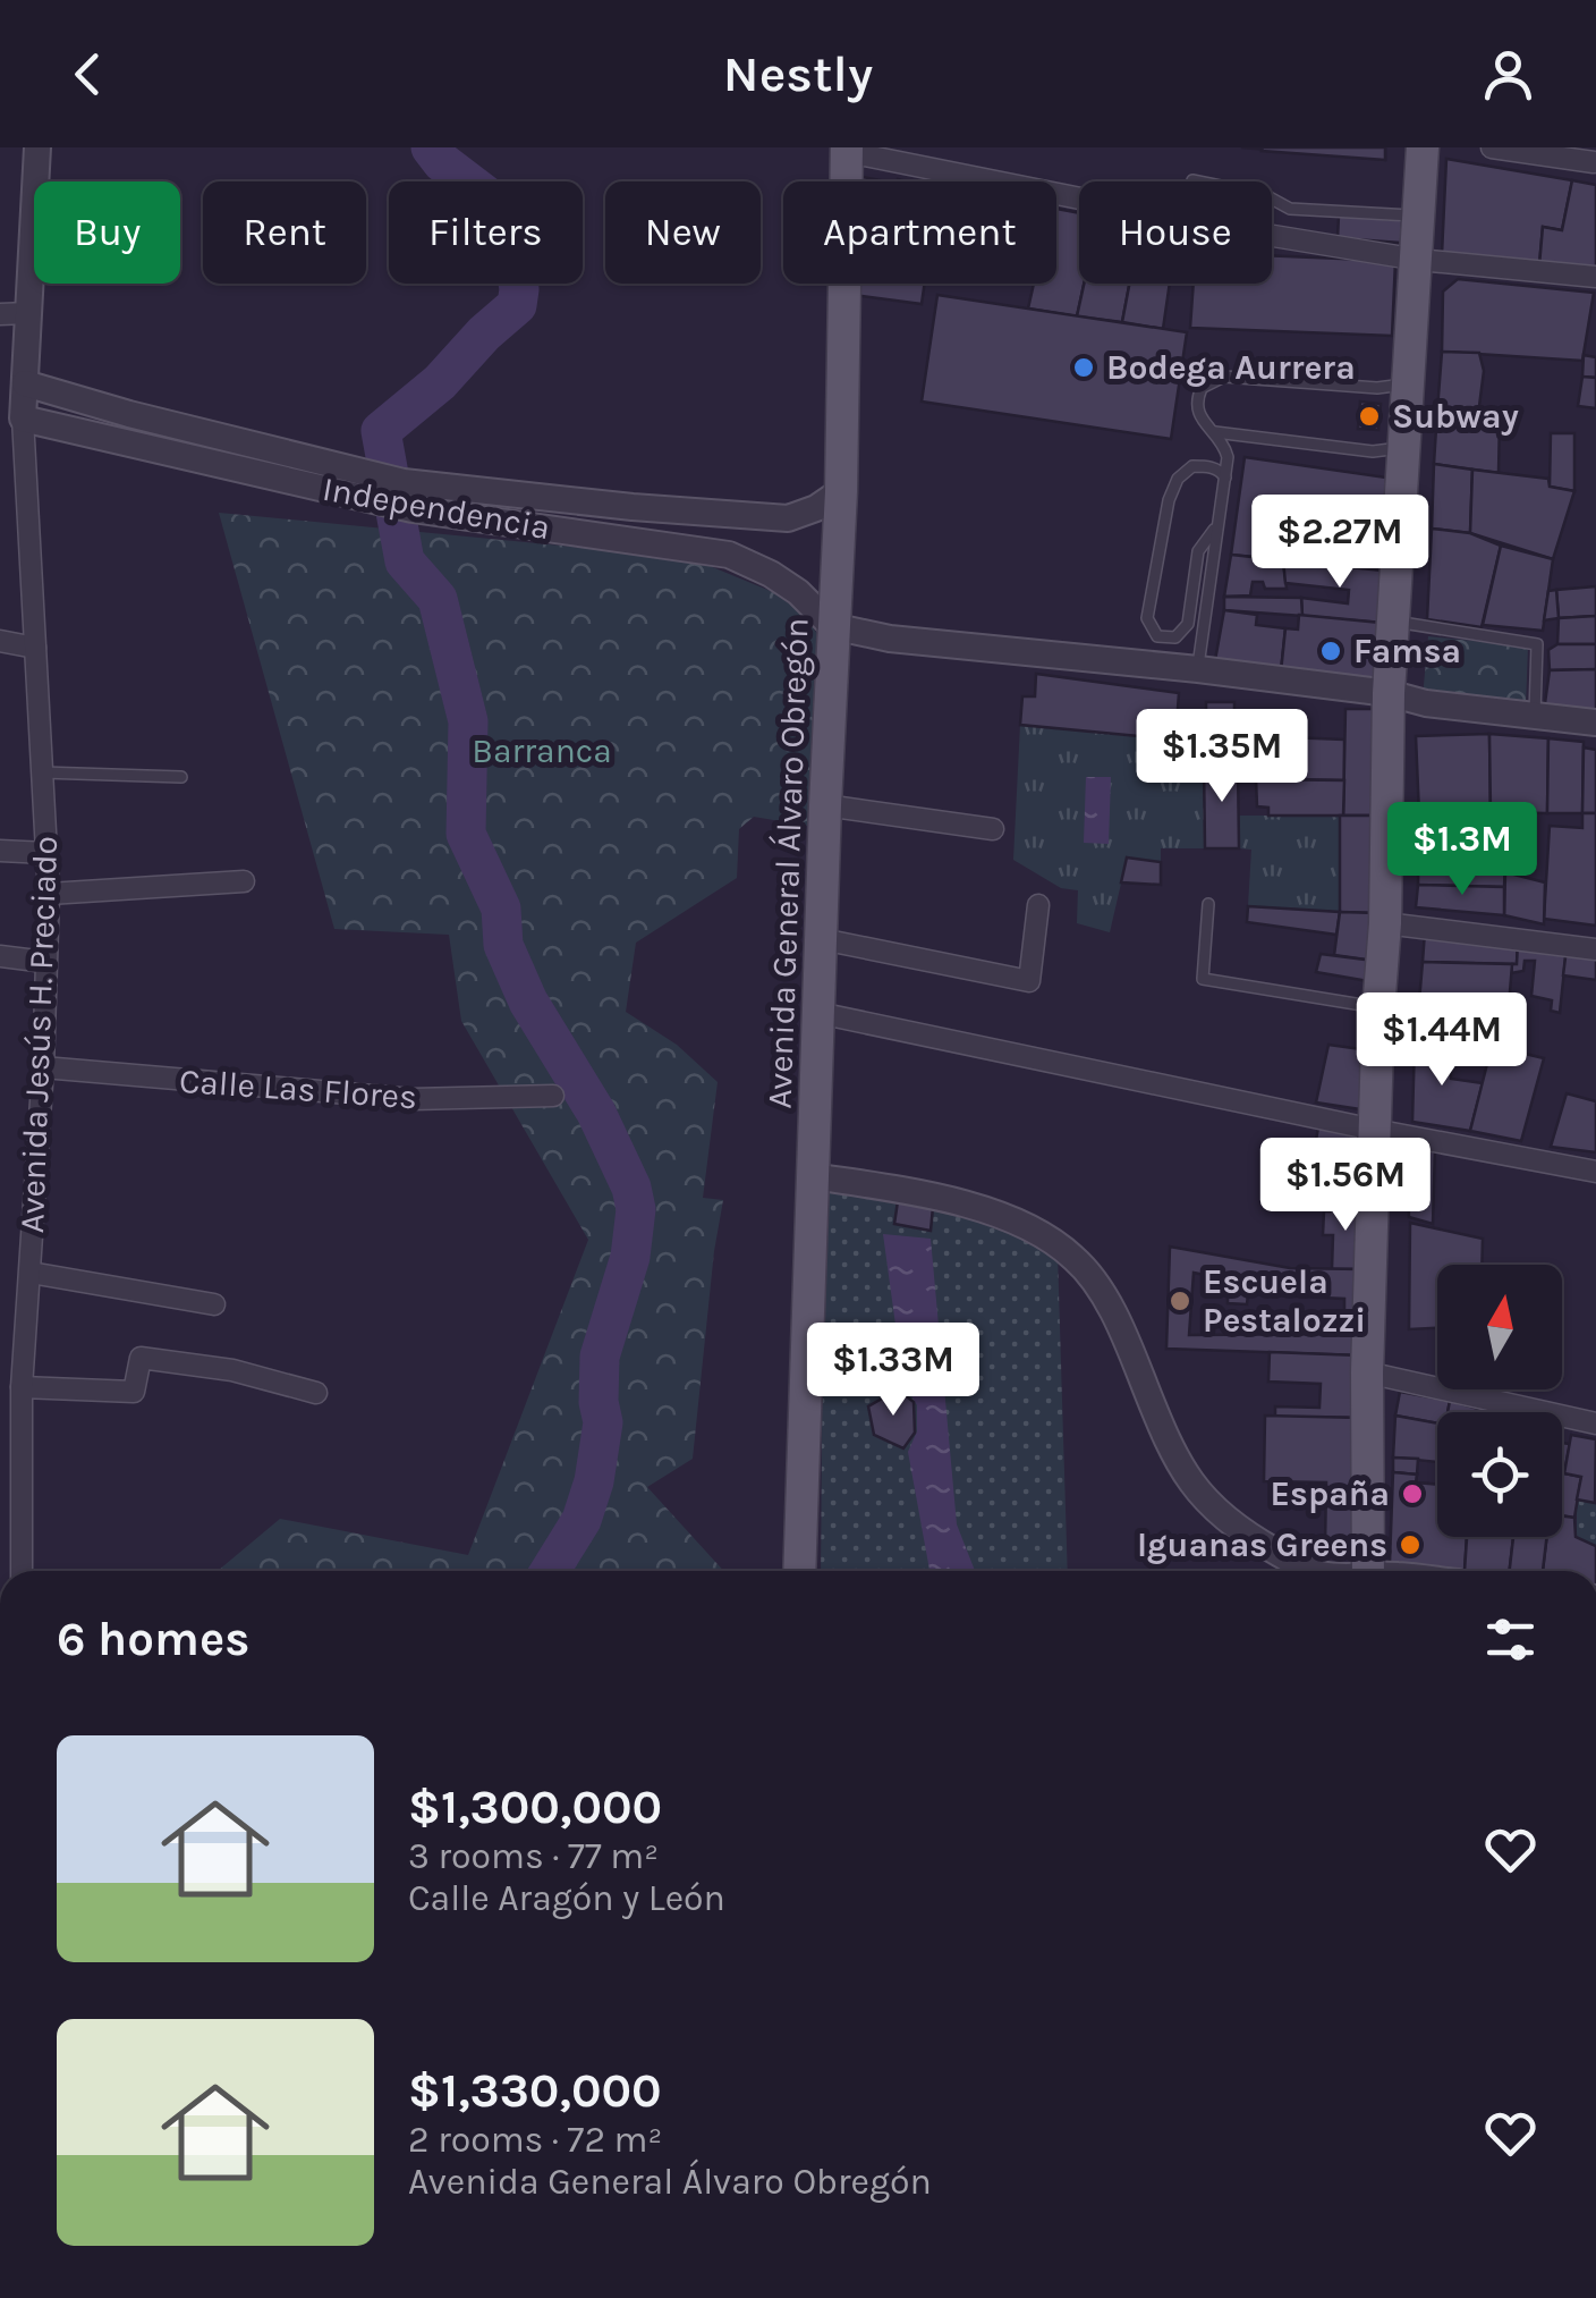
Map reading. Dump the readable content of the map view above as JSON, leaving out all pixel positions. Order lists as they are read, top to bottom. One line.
{"streets":{"main road":["Avenida General Álvaro Obregón"],"street":["Independencia","Avenida Jesús H. Preciado","Calle Las Flores"]},"crossings":[["Independencia","Avenida General Álvaro Obregón"],["Independencia","Avenida Jesús H. Preciado"],["Avenida Jesús H. Preciado","Calle Las Flores"]],"parks":["Barranca"],"places":["Bodega Aurrera","Subway","Famsa","Escuela Pestalozzi","España","Iguanas Greens"],"north":"top","page":{"header":"Nestly","chip":["Buy","Rent","Filters","New","Apartment","House"],"price":["$2.27M","$1.35M","$1.3M","$1.44M","$1.56M","$1.33M"],"heading":"6 homes","list":[{"name":"$1,300,000","note":"3 rooms · 77 m² · Calle Aragón y León"},{"name":"$1,330,000","note":"2 rooms · 72 m² · Avenida General Álvaro Obregón"}]}}
